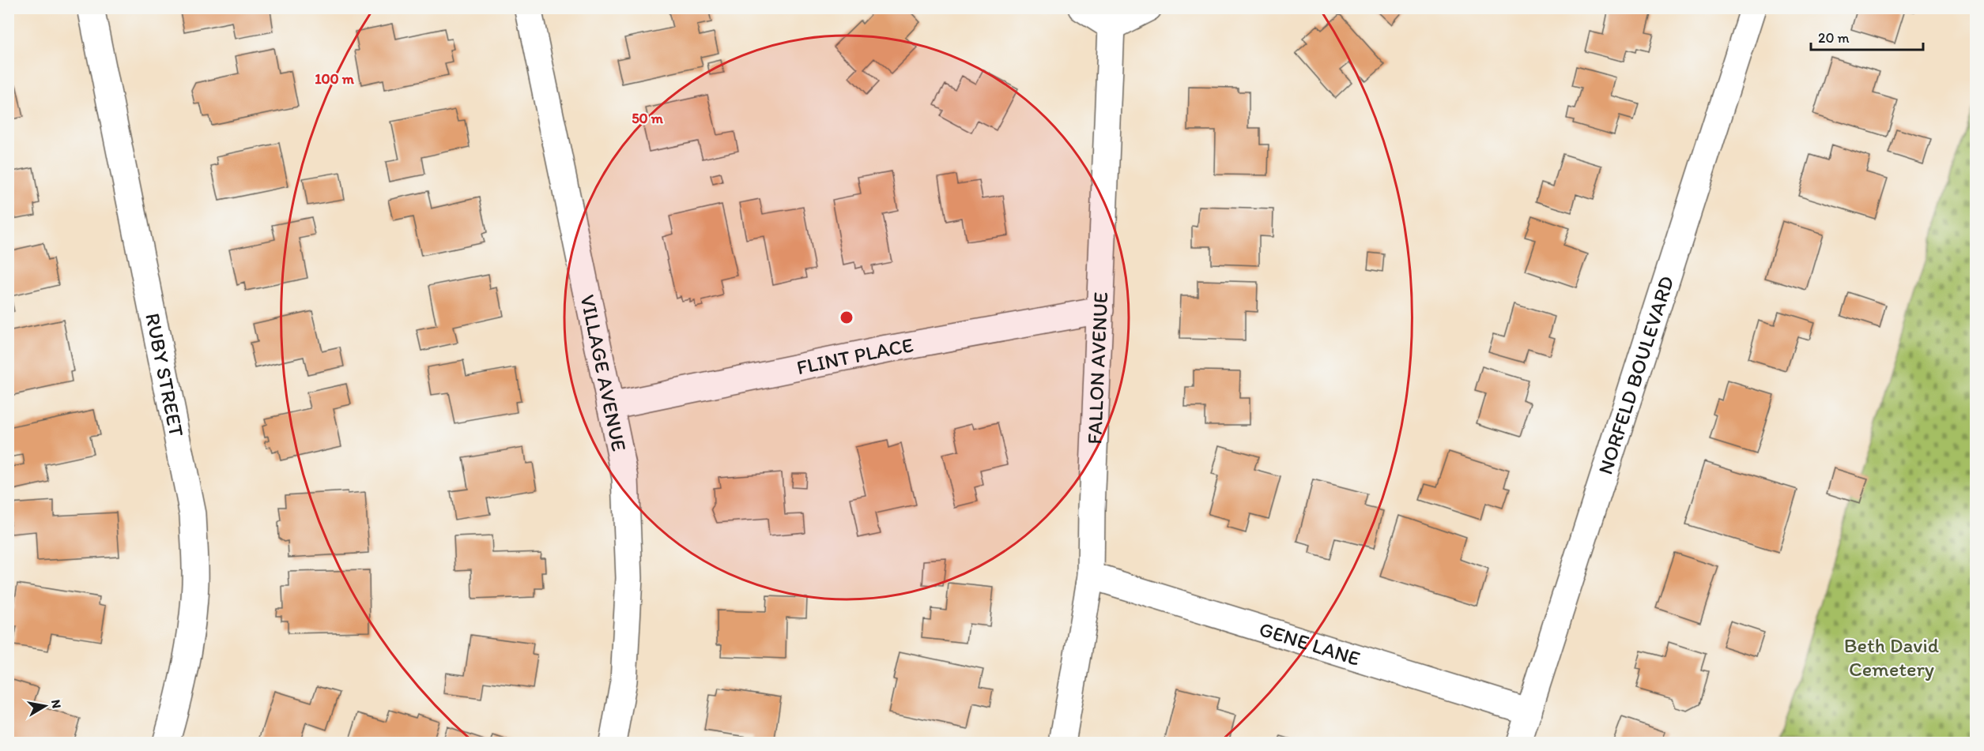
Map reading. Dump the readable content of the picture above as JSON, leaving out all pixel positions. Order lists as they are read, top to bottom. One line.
{"streets":{"street":["FLINT PLACE","FALLON AVENUE","VILLAGE AVENUE","RUBY STREET","NORFELD BOULEVARD","GENE LANE"]},"crossings":[["FLINT PLACE","FALLON AVENUE"],["FLINT PLACE","VILLAGE AVENUE"],["FALLON AVENUE","GENE LANE"],["NORFELD BOULEVARD","GENE LANE"]],"parks":["Beth David Cemetery"],"scale_bar":"20 m","north":"right","rings":["100 m","50 m"]}
